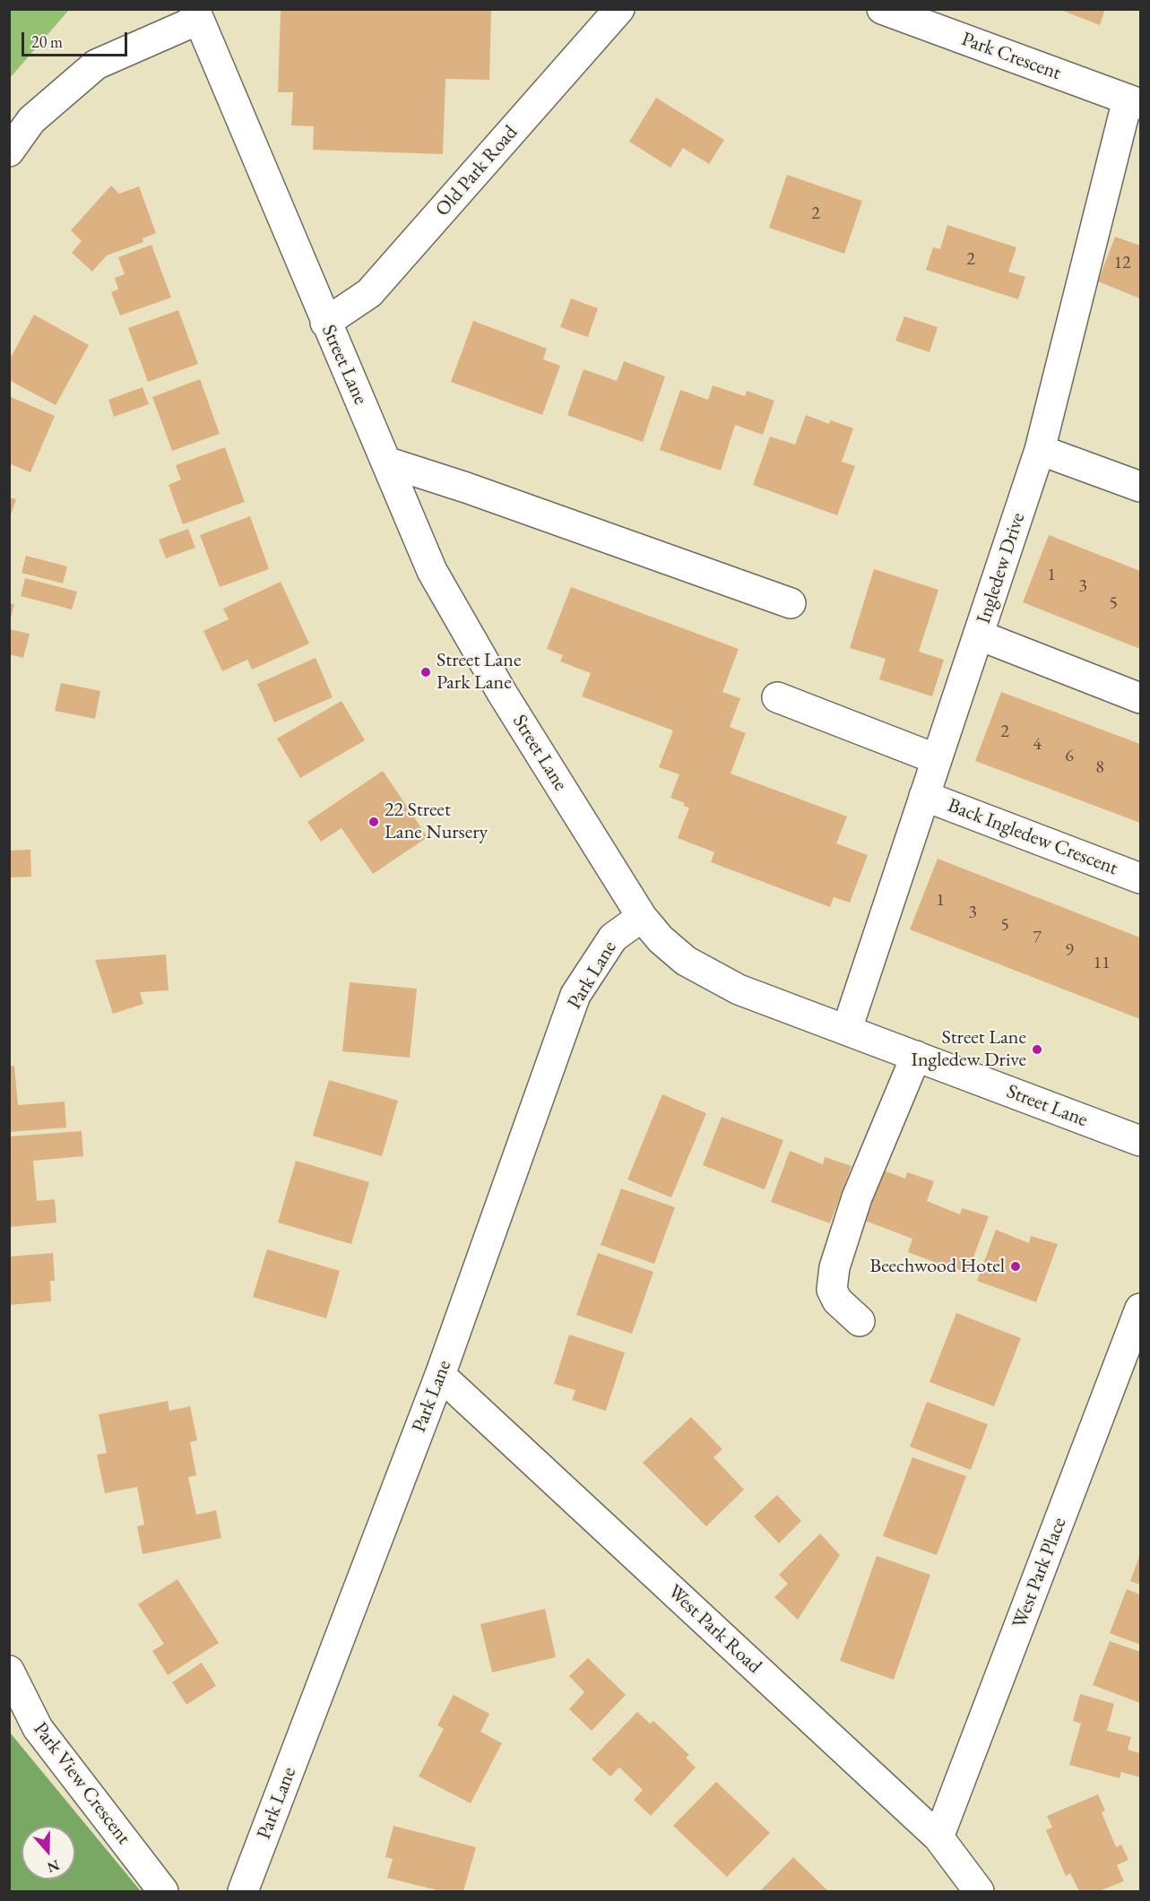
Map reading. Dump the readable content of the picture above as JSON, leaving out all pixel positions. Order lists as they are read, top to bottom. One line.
{"streets":{"street":["Park Crescent","Old Park Road","Street Lane","Ingledew Drive","Back Ingledew Crescent","Park Lane","West Park Place","West Park Road","Park View Crescent"]},"crossings":[["Park Crescent","Ingledew Drive"],["Old Park Road","Street Lane"],["Street Lane","Ingledew Drive"],["Street Lane","Park Lane"],["Ingledew Drive","Back Ingledew Crescent"],["Park Lane","West Park Road"],["West Park Place","West Park Road"]],"places":["Street Lane Park Lane","22 Street Lane Nursery","Street Lane Ingledew Drive","Beechwood Hotel"],"house_numbers":["2","2","12","1","3","5","2","4","6","8","1","3","5","7","9","11"],"scale_bar":"20 m","north":"bottom"}
